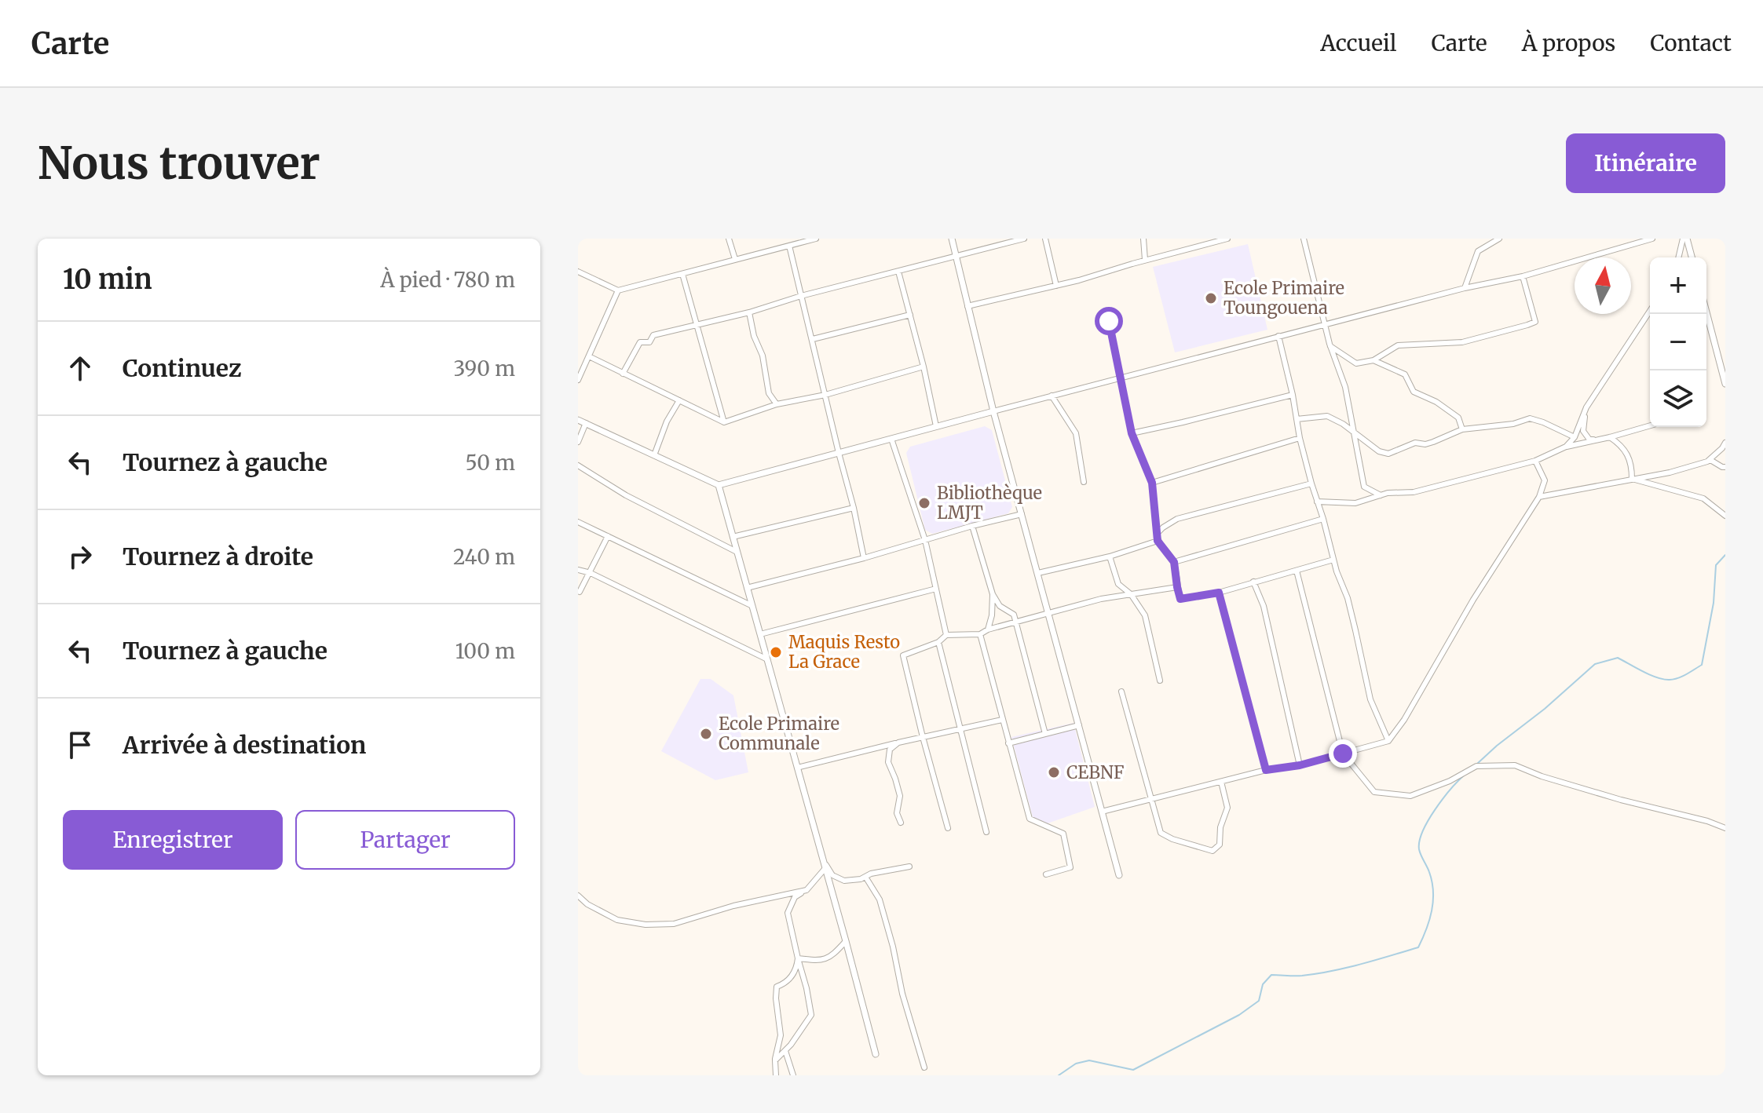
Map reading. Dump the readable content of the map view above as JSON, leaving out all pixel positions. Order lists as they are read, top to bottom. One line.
{"places":["Ecole Primaire Toungouena","Bibliothèque LMJT","Maquis Resto La Grace","Ecole Primaire Communale","CEBNF"],"north":"top","page":{"header":"Carte","nav":["Accueil","Carte","À propos","Contact"],"buttons":["Itinéraire",["Enregistrer","Partager"]],"title":"Nous trouver","heading":["10 min","À pied · 780 m"],"map_buttons":["+","−"],"list":[["Continuez","390 m"],["Tournez à gauche","50 m"],["Tournez à droite","240 m"],["Tournez à gauche","100 m"],"Arrivée à destination"]}}
